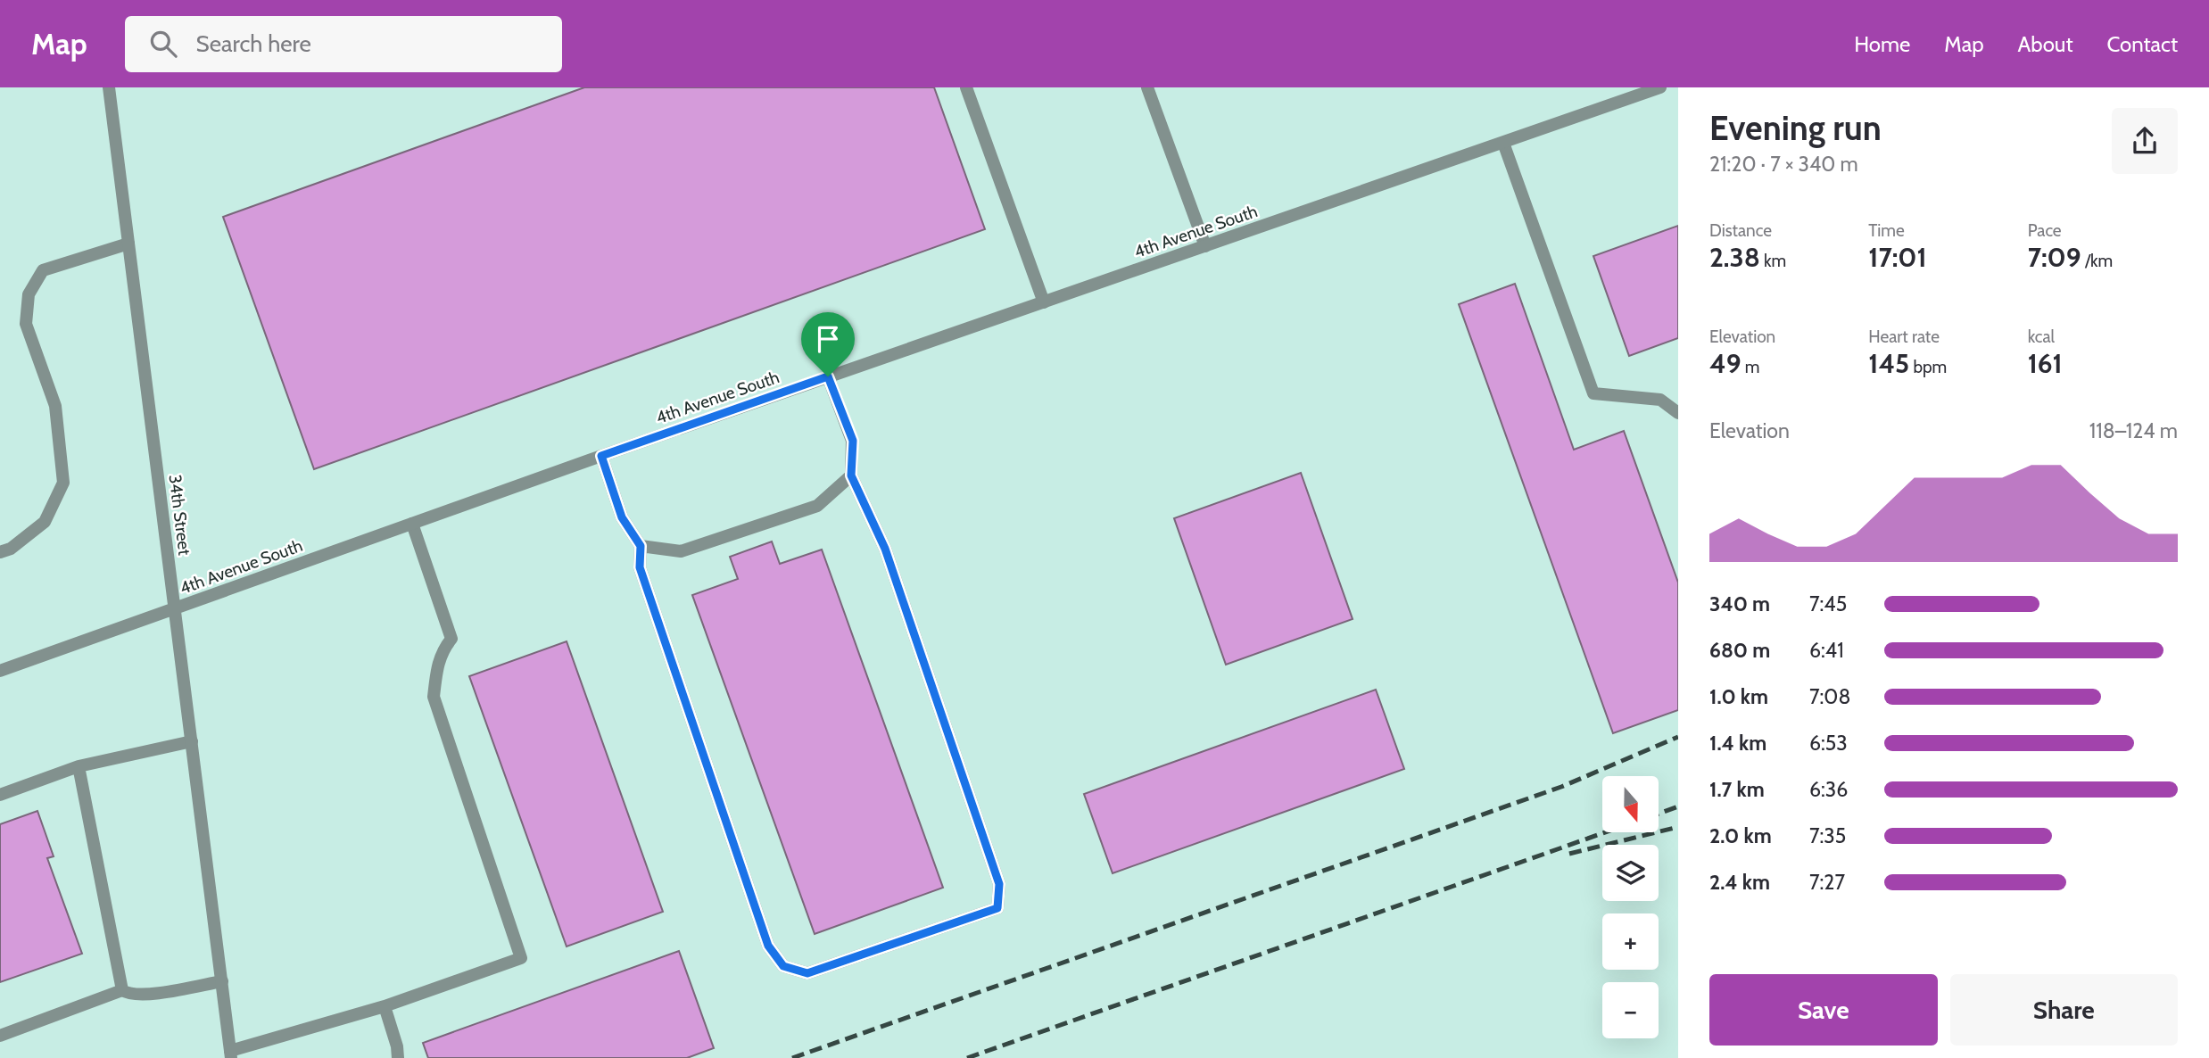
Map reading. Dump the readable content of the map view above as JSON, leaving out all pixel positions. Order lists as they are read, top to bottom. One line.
{"streets":{"street":["4th Avenue South","34th Street"]},"crossings":[["4th Avenue South","34th Street"]],"north":"bottom","page":{"header":"Map","search":"Search here","nav":["Home","Map","About","Contact"],"heading":["Evening run","21:20 · 7 × 340 m"],"stats":[["Distance","2.38 km"],["Time","17:01"],["Pace","7:09 /km"],["Elevation","49 m"],["Heart rate","145 bpm"],["kcal","161"]],"chart":["Elevation","118–124 m"],"list":[{"name":"340 m","note":"7:45"},{"name":"680 m","note":"6:41"},{"name":"1.0 km","note":"7:08"},{"name":"1.4 km","note":"6:53"},{"name":"1.7 km","note":"6:36"},{"name":"2.0 km","note":"7:35"},{"name":"2.4 km","note":"7:27"}],"map_buttons":["+","−"],"buttons":["Save","Share"]}}
